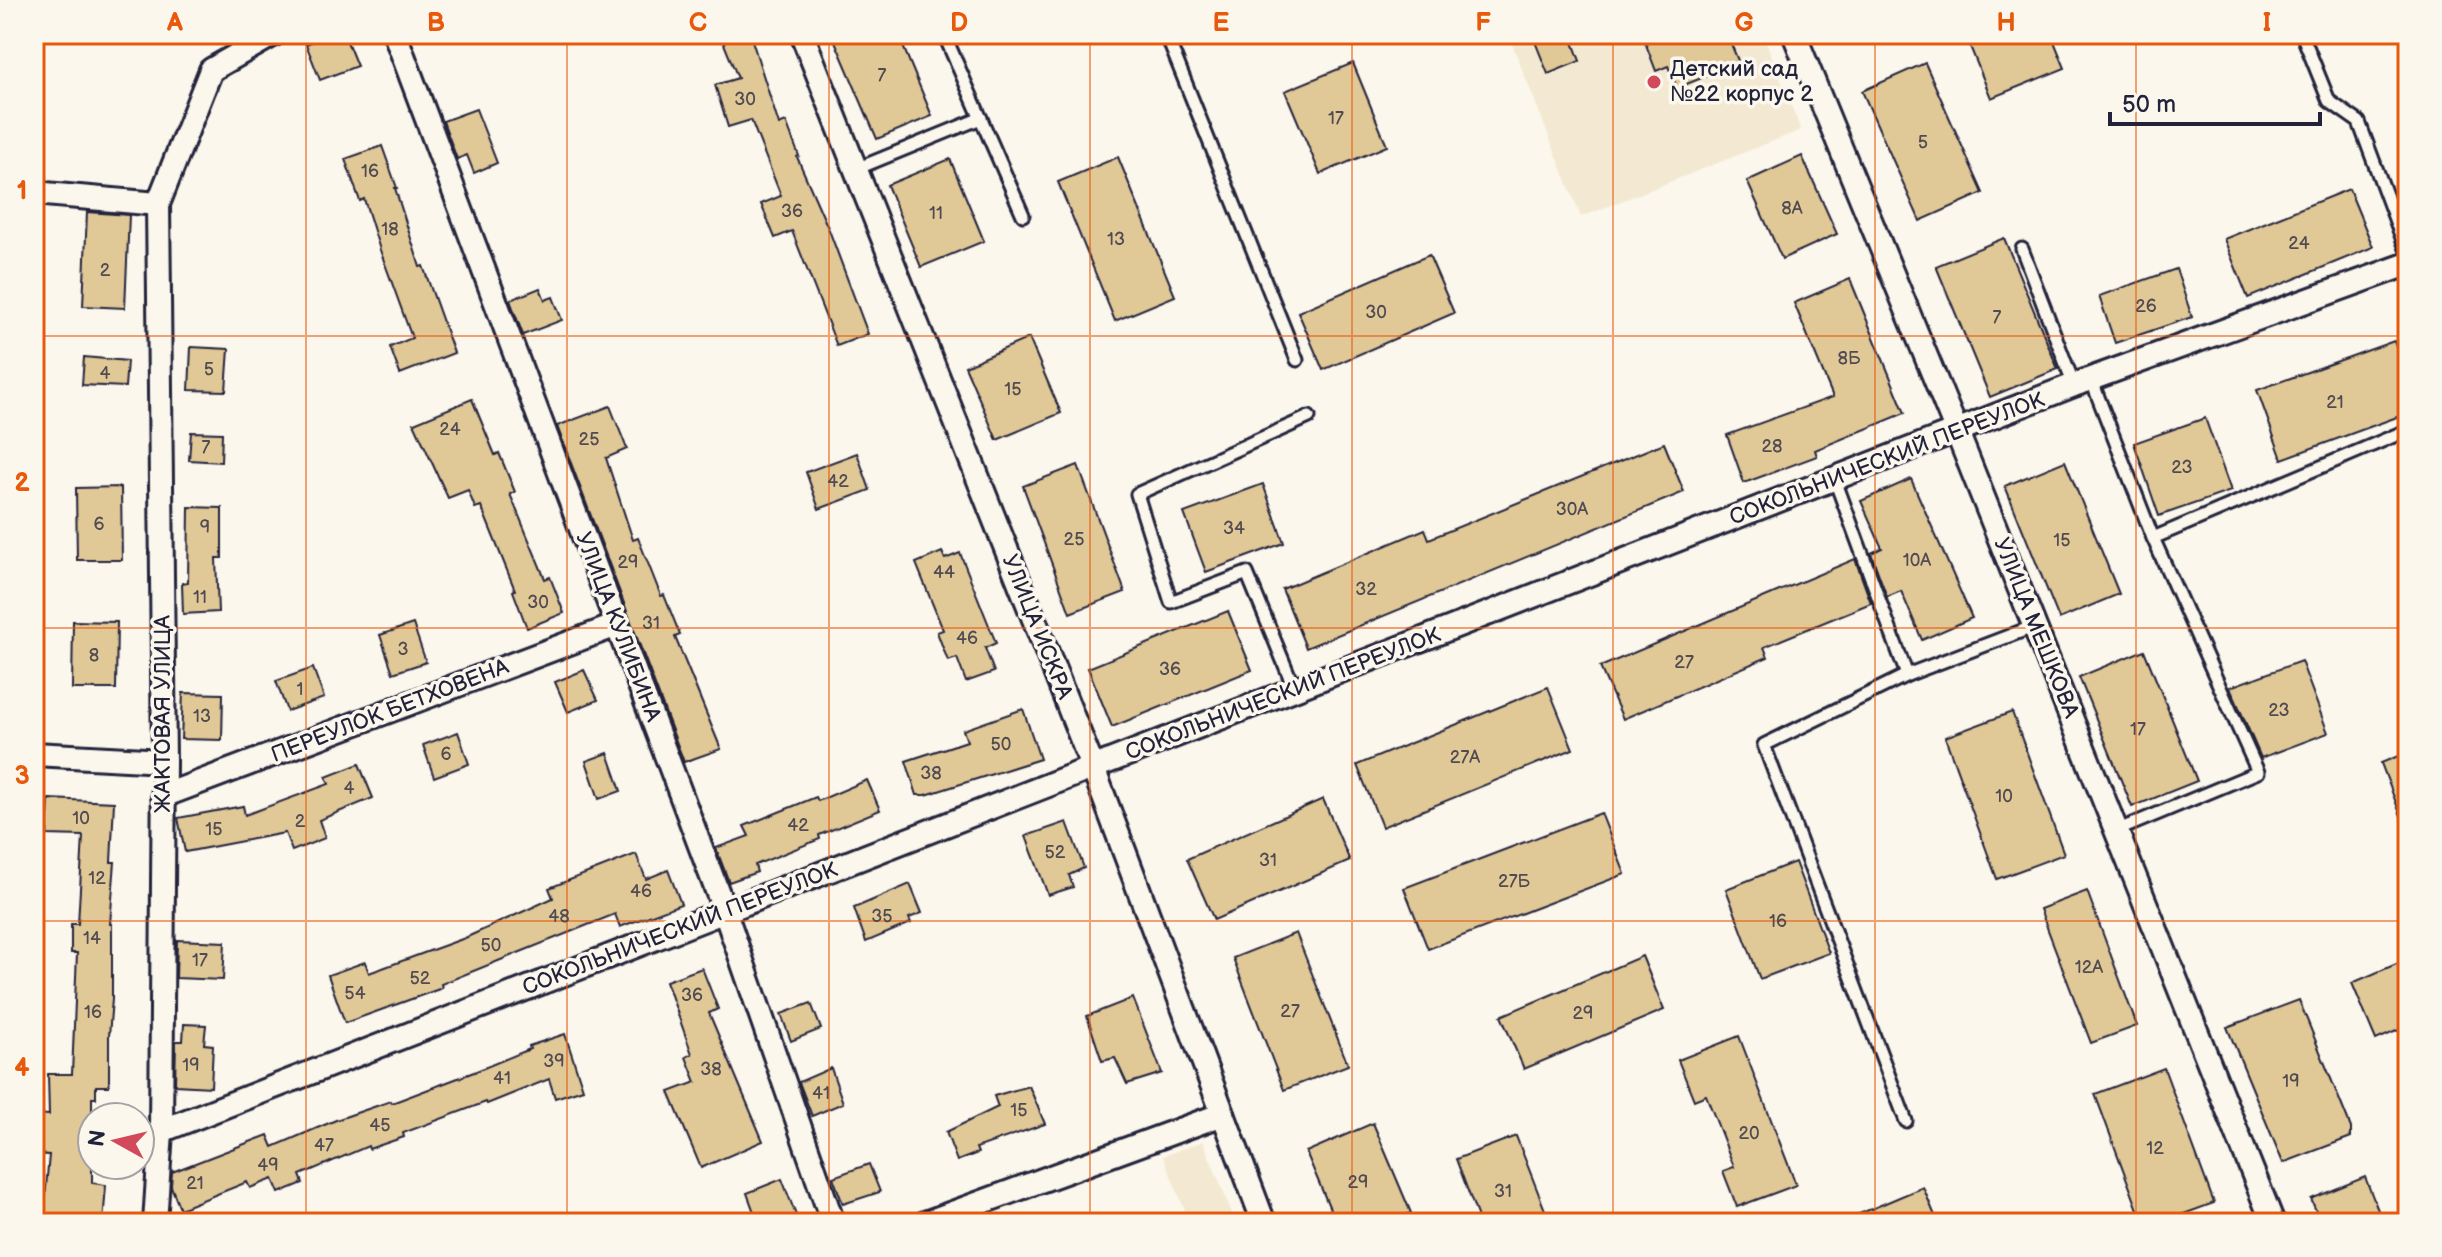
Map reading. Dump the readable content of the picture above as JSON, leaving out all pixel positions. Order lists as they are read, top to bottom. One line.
{"streets":{"street":["СОКОЛЬНИЧЕСКИЙ ПЕРЕУЛОК","УЛИЦА КУЛИБИНА","УЛИЦА ИСКРА","УЛИЦА МЕШКОВА","ПЕРЕУЛОК БЕТХОВЕНА","ЖАКТОВАЯ УЛИЦА"]},"crossings":[["СОКОЛЬНИЧЕСКИЙ ПЕРЕУЛОК","УЛИЦА КУЛИБИНА"],["СОКОЛЬНИЧЕСКИЙ ПЕРЕУЛОК","УЛИЦА ИСКРА"],["СОКОЛЬНИЧЕСКИЙ ПЕРЕУЛОК","УЛИЦА МЕШКОВА"],["СОКОЛЬНИЧЕСКИЙ ПЕРЕУЛОК","ЖАКТОВАЯ УЛИЦА"],["УЛИЦА КУЛИБИНА","ПЕРЕУЛОК БЕТХОВЕНА"],["ПЕРЕУЛОК БЕТХОВЕНА","ЖАКТОВАЯ УЛИЦА"]],"places":["Детский сад №22 корпус 2"],"house_numbers":["7","30","17","5","16","8А","36","11","18","13","24","2","26","30","7","8Б","5","4","15","21","24","25","28","7","23","42","30А","6","9","34","25","15","10А","29","44","32","11","30","31","46","3","8","27","36","1","23","13","17","50","6","27А","38","4","10","10","2","42","15","52","31","12","27Б","46","48","35","16","14","50","17","12А","52","54","36","27","16","29","39","19","38","41","19","41","15","45","20","47","12","49","29","21","31"],"scale_bar":"50 m","north":"left","grid":{"columns":["A","B","C","D","E","F","G","H","I"],"rows":["1","2","3","4"]}}
